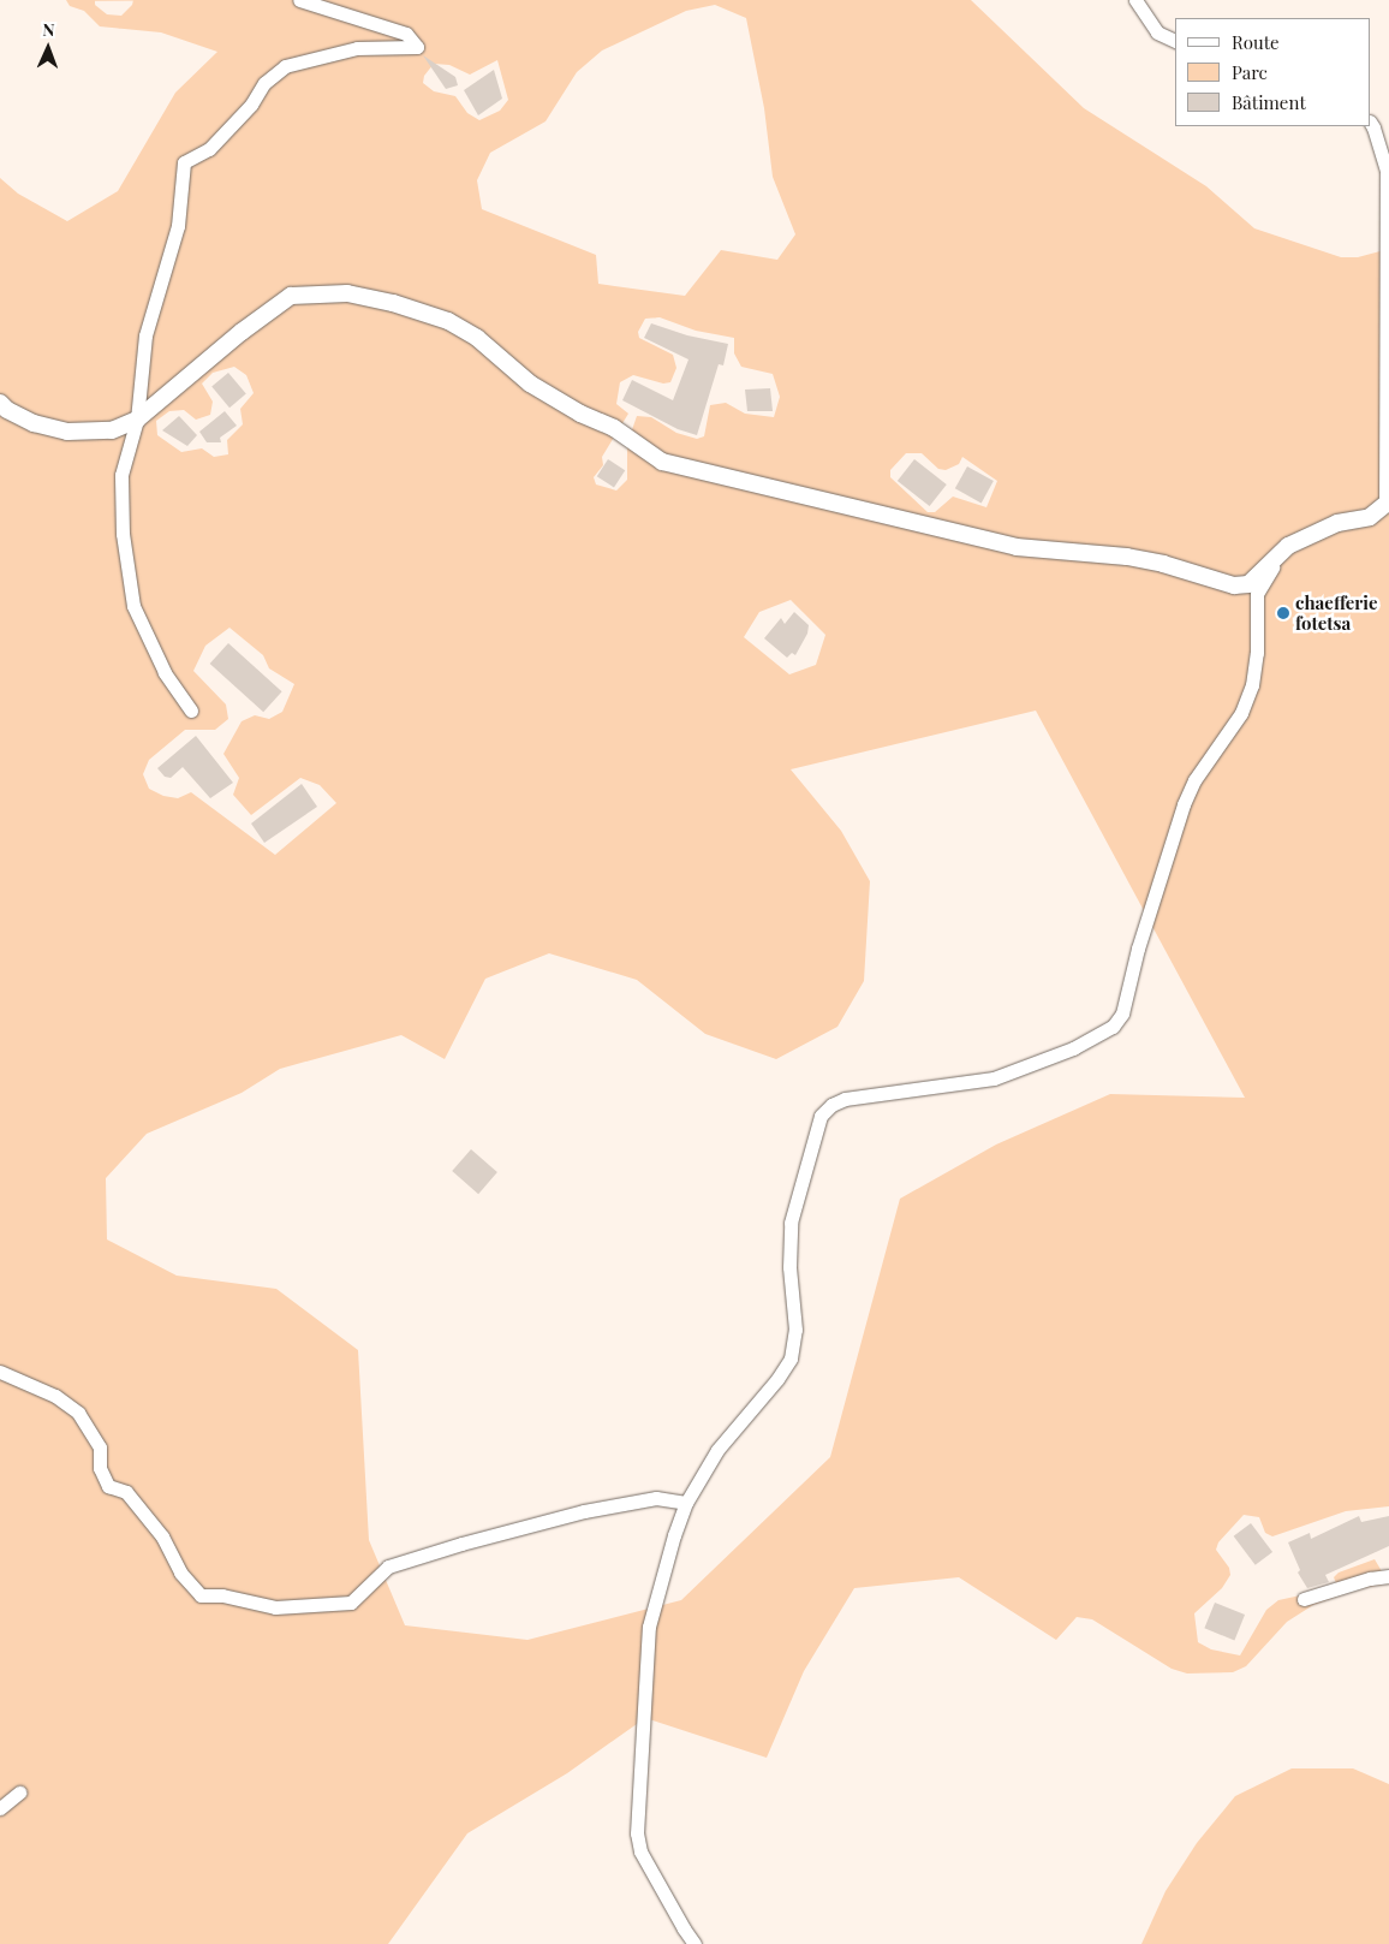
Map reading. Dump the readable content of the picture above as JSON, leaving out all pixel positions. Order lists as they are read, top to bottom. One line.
{"places":["chaefferie fotetsa"],"legend":["Route","Parc","Bâtiment"],"north":"top"}
